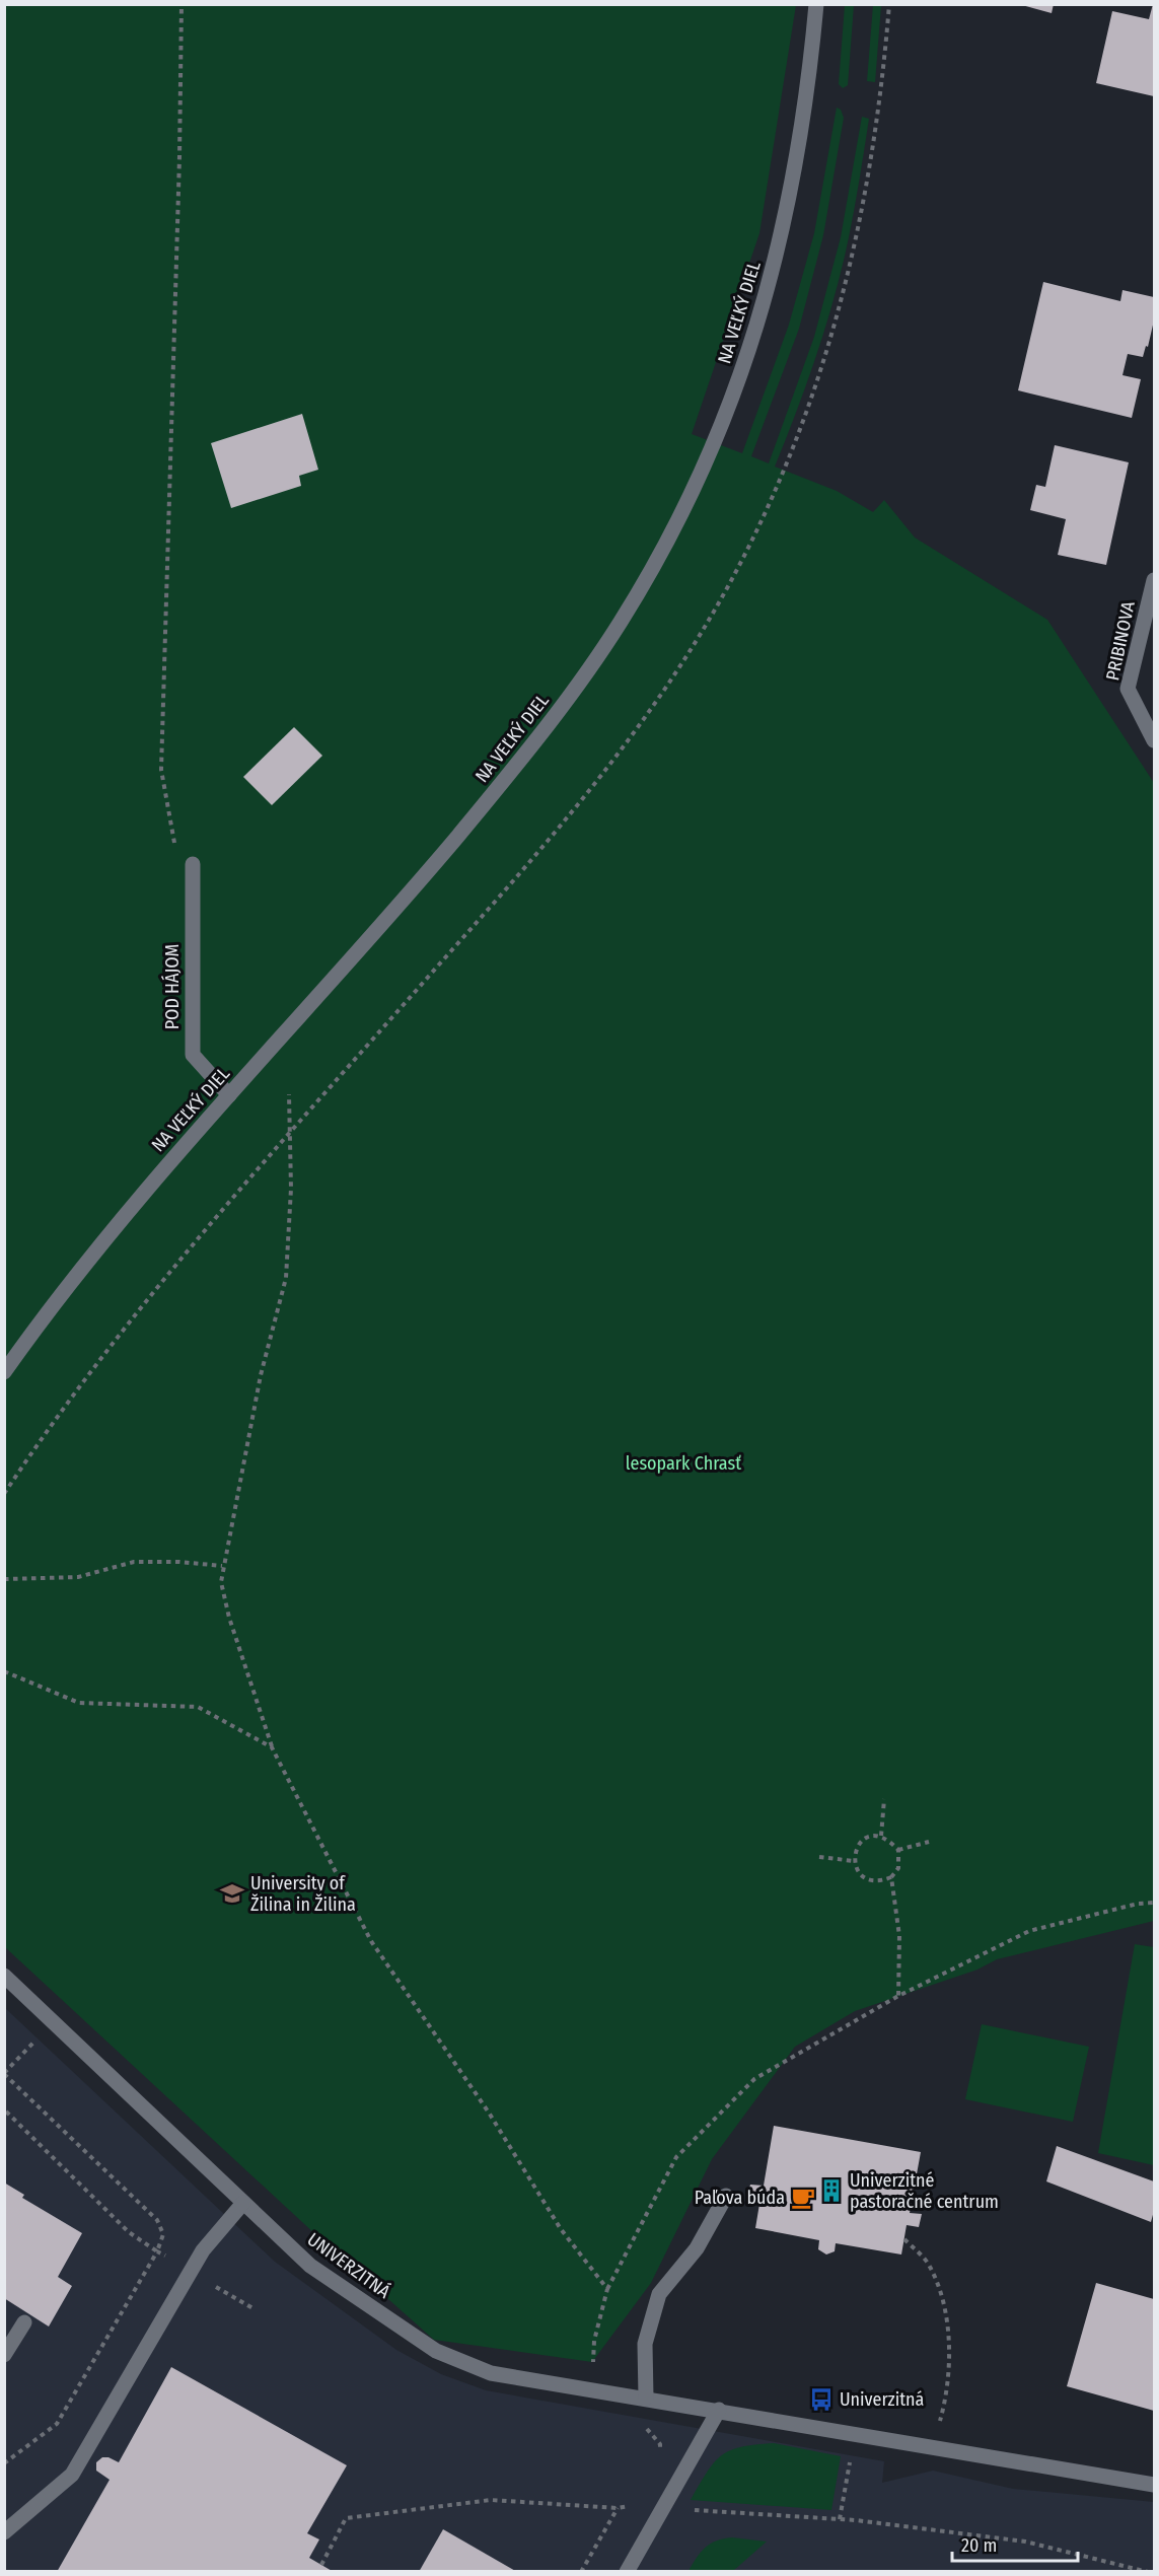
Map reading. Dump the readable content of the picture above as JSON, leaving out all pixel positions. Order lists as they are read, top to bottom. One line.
{"streets":{"street":["NA VEĽKÝ DIEL","PRIBINOVA","POD HÁJOM","UNIVERZITNÁ"]},"crossings":[["NA VEĽKÝ DIEL","POD HÁJOM"]],"parks":["lesopark Chrasť"],"places":{"school or university":["University of Žilina in Žilina"],"building":["Univerzitné pastoračné centrum"],"cafe":["Paľova búda"],"bus stop":["Univerzitná"]},"scale_bar":"20 m"}
